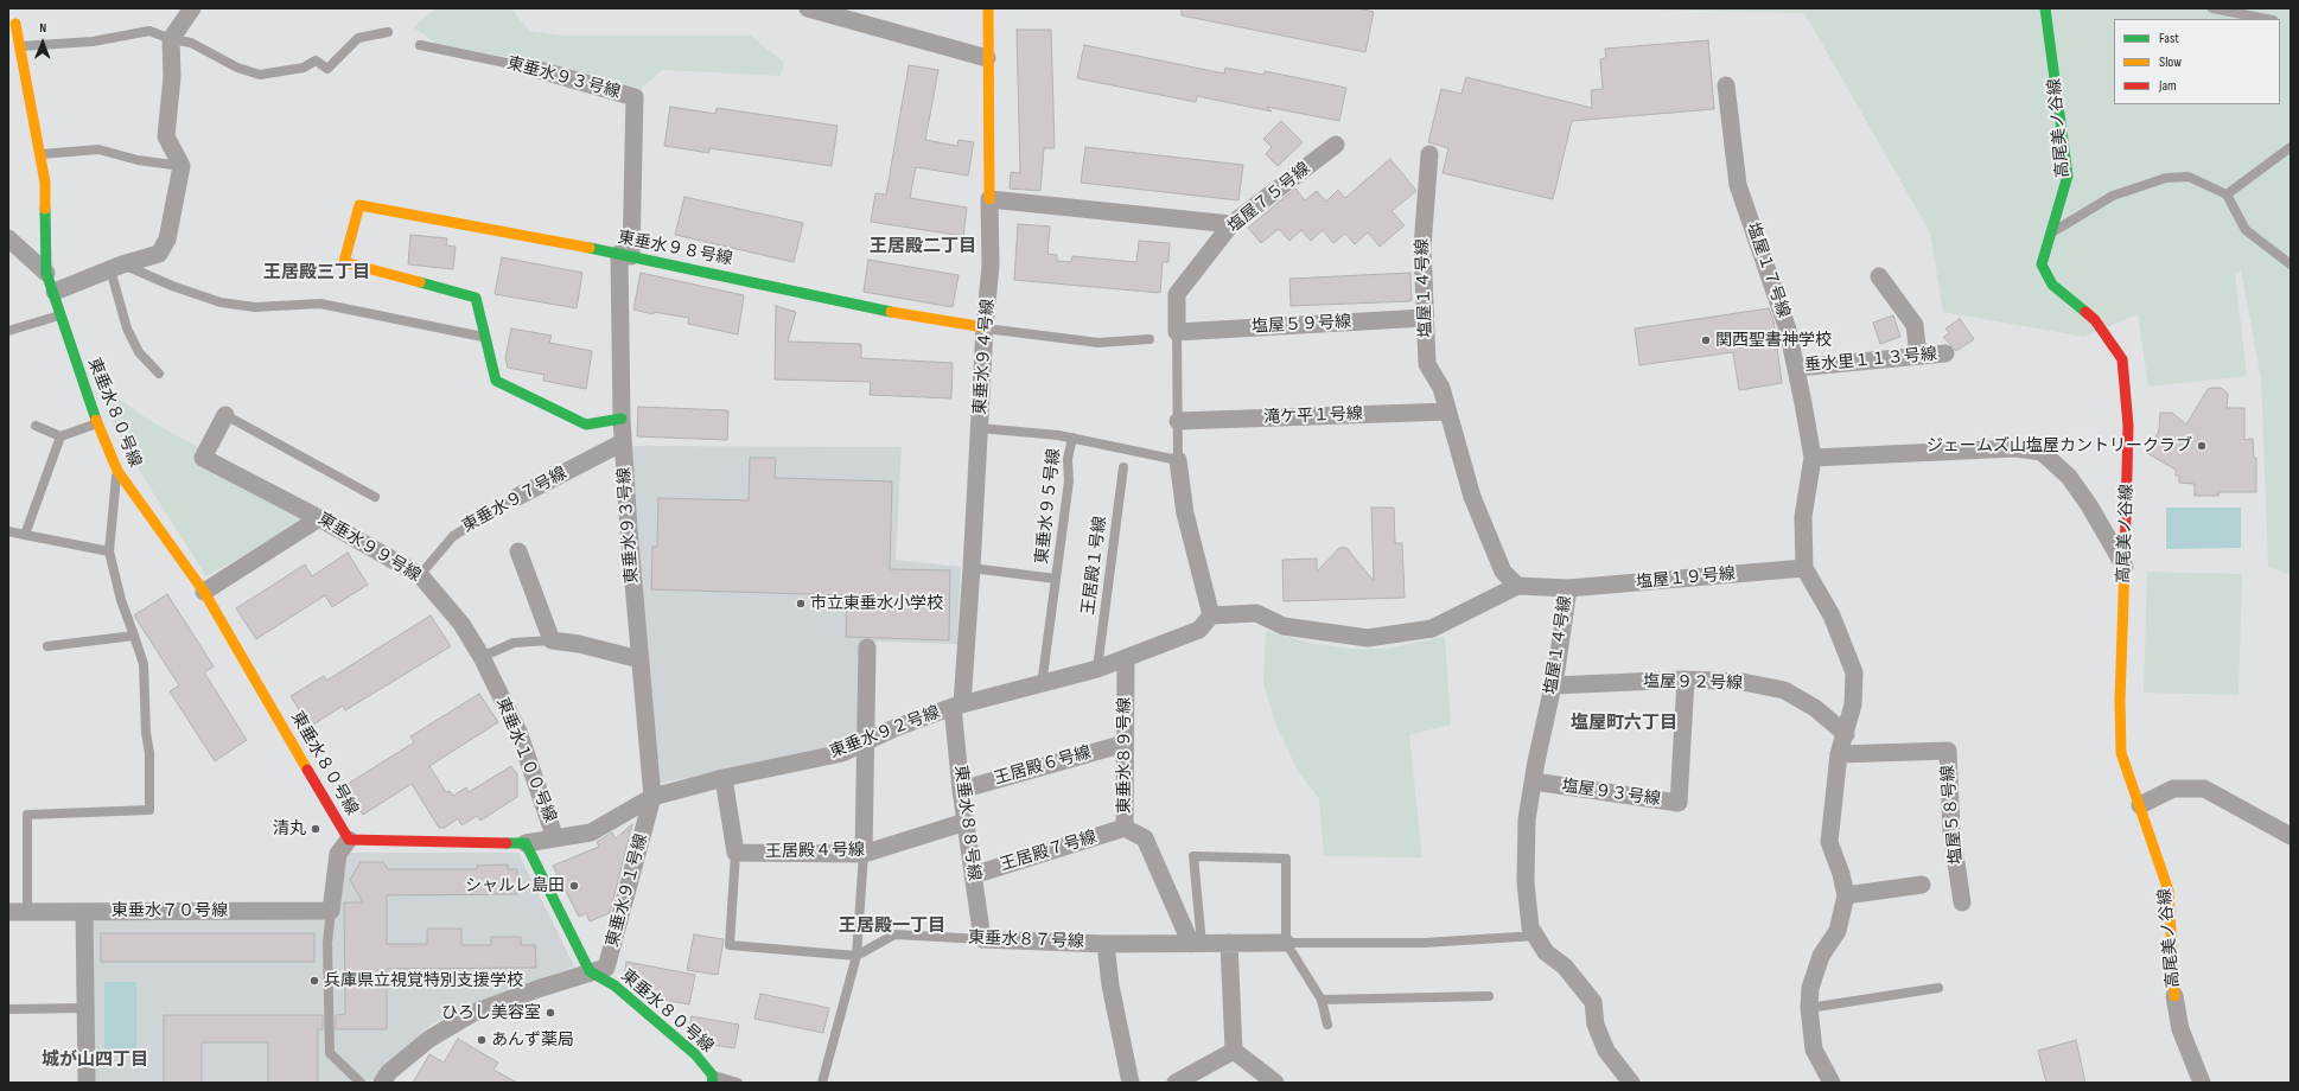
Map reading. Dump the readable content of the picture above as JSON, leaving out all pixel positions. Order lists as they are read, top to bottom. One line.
{"streets":{"street":["東垂水９３号線","高尾美ノ谷線","塩屋７５号線","東垂水９８号線","塩屋１７号線","塩屋１４号線","塩屋５９号線","東垂水９４号線","垂水里１１３号線","東垂水８０号線","滝ケ平１号線","東垂水９７号線","東垂水９９号線","塩屋１９号線","塩屋９２号線","東垂水９２号線","東垂水８９号線","東垂水１００号線","王居殿６号線","塩屋９３号線","塩屋５８号線","東垂水８８号線","王居殿４号線","王居殿７号線","東垂水９１号線","東垂水７０号線","東垂水８７号線"],"lane":["東垂水９５号線","王居殿１号線"]},"crossings":[["東垂水９３号線","東垂水９８号線"],["東垂水９３号線","東垂水９７号線"],["東垂水９３号線","東垂水９２号線"],["東垂水９３号線","東垂水９１号線"],["塩屋７５号線","塩屋５９号線"],["東垂水９８号線","東垂水９４号線"],["塩屋１７号線","垂水里１１３号線"],["塩屋１７号線","塩屋１９号線"],["塩屋１４号線","塩屋５９号線"],["塩屋１４号線","滝ケ平１号線"],["塩屋１４号線","塩屋１９号線"],["塩屋１４号線","塩屋９２号線"],["塩屋１４号線","塩屋９３号線"],["東垂水９４号線","東垂水９５号線"],["東垂水９４号線","東垂水９２号線"],["東垂水９４号線","東垂水８８号線"],["東垂水８０号線","東垂水９２号線"],["東垂水８０号線","東垂水９１号線"],["東垂水９７号線","東垂水９９号線"],["東垂水９５号線","東垂水９２号線"],["東垂水９９号線","東垂水１００号線"],["王居殿１号線","東垂水９２号線"],["塩屋９２号線","塩屋９３号線"],["東垂水９２号線","東垂水８９号線"],["東垂水９２号線","東垂水１００号線"],["東垂水９２号線","東垂水８８号線"],["東垂水９２号線","東垂水９１号線"],["東垂水８９号線","王居殿６号線"],["東垂水８９号線","王居殿７号線"],["東垂水８９号線","東垂水８７号線"],["王居殿６号線","東垂水８８号線"],["東垂水８８号線","王居殿４号線"],["東垂水８８号線","王居殿７号線"],["東垂水８８号線","東垂水８７号線"]],"districts":["王居殿二丁目","王居殿三丁目","塩屋町六丁目","王居殿一丁目","城が山四丁目"],"places":["関西聖書神学校","ジェームズ山塩屋カントリークラブ","市立東垂水小学校","清丸","シャルレ島田","兵庫県立視覚特別支援学校","ひろし美容室","あんず薬局"],"legend":["Fast","Slow","Jam"],"north":"top"}
